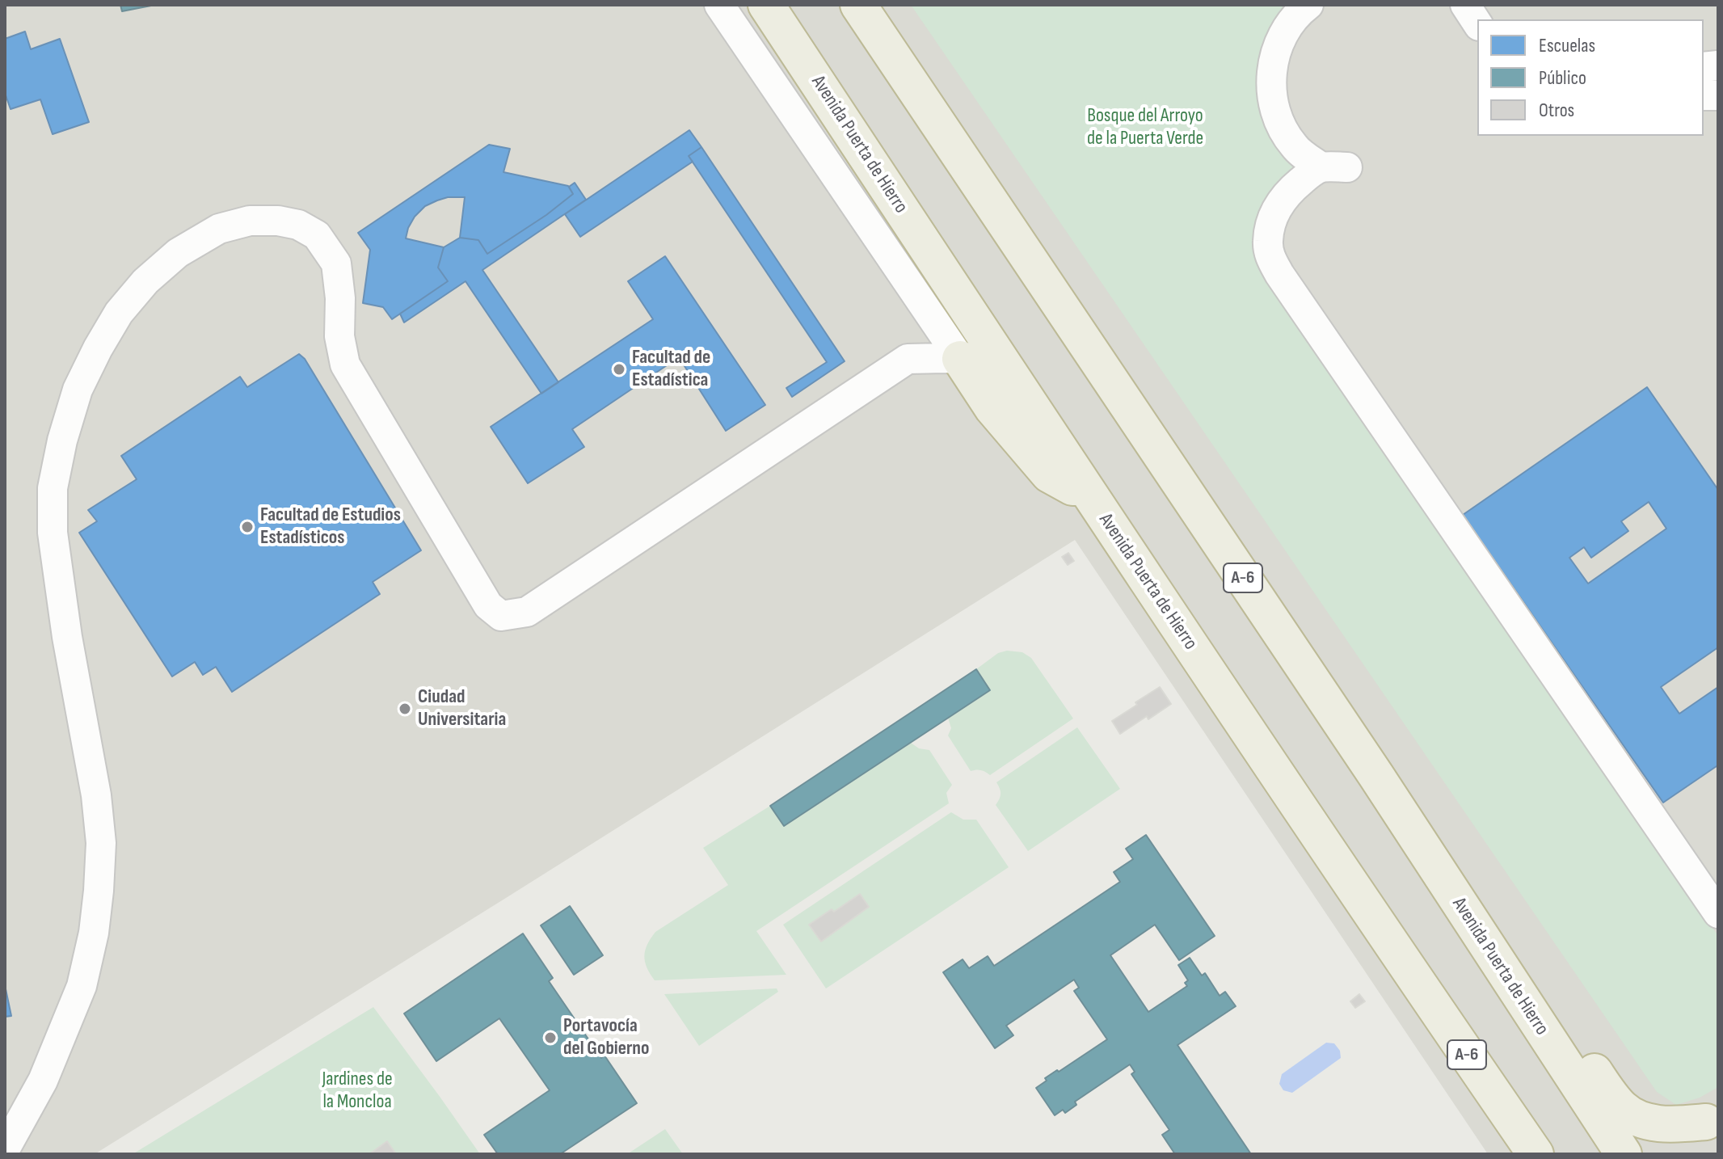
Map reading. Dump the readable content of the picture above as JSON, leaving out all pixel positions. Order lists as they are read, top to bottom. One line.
{"streets":{"highway":["Avenida Puerta de Hierro","A-6"]},"parks":["Bosque del Arroyo de la Puerta Verde","Jardines de la Moncloa"],"places":["Facultad de Estadística","Facultad de Estudios Estadísticos","Ciudad Universitaria","Portavocía del Gobierno"],"legend":["Escuelas","Público","Otros"]}
